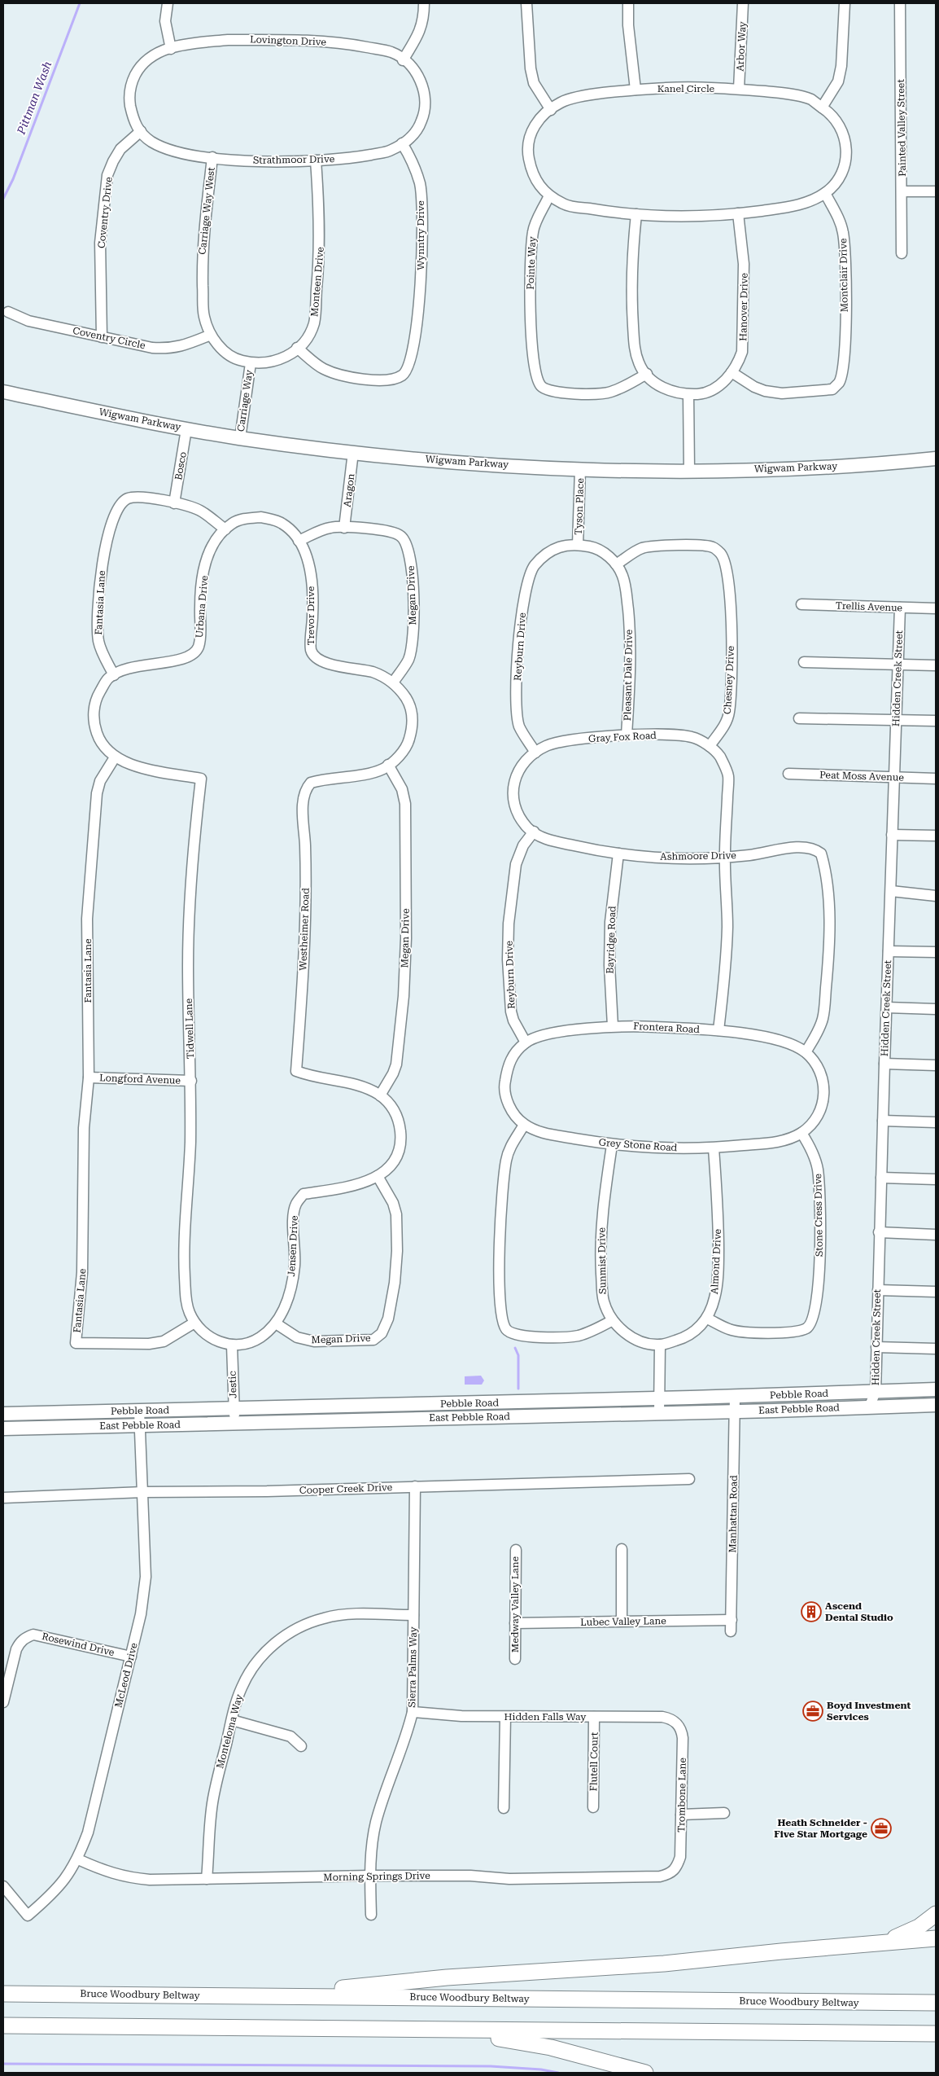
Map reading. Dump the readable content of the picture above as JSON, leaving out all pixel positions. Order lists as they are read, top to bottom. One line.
{"streets":{"highway":["Bruce Woodbury Beltway"],"main road":["Wigwam Parkway","Pebble Road","East Pebble Road"],"street":["Lovington Drive","Arbor Way","Kanel Circle","Painted Valley Street","Strathmoor Drive","Carriage Way West","Coventry Drive","Wynntry Drive","Pointe Way","Montclair Drive","Monteen Drive","Hanover Drive","Coventry Circle","Carriage Way","Bosco","Aragon","Tyson Place","Megan Drive","Fantasia Lane","Urbana Drive","Trellis Avenue","Trevor Drive","Reyburn Drive","Pleasant Dale Drive","Hidden Creek Street","Chesney Drive","Gray Fox Road","Peat Moss Avenue","Ashmoore Drive","Westheimer Road","Bayridge Road","Frontera Road","Tidwell Lane","Longford Avenue","Grey Stone Road","Stone Cress Drive","Jensen Drive","Sunmist Drive","Almond Drive","Jestic","Cooper Creek Drive","Manhattan Road","Medway Valley Lane","Lubec Valley Lane","Rosewind Drive","Sierra Palms Way","McLeod Drive","Hidden Falls Way","Monteloma Way","Flutell Court","Trombone Lane","Morning Springs Drive"]},"crossings":[["Arbor Way","Kanel Circle"],["Strathmoor Drive","Carriage Way West"],["Strathmoor Drive","Coventry Drive"],["Strathmoor Drive","Wynntry Drive"],["Strathmoor Drive","Monteen Drive"],["Carriage Way West","Monteen Drive"],["Carriage Way West","Coventry Circle"],["Carriage Way West","Carriage Way"],["Coventry Drive","Coventry Circle"],["Wynntry Drive","Monteen Drive"],["Montclair Drive","Hanover Drive"],["Monteen Drive","Carriage Way"],["Carriage Way","Wigwam Parkway"],["Wigwam Parkway","Bosco"],["Wigwam Parkway","Aragon"],["Wigwam Parkway","Tyson Place"],["Bosco","Fantasia Lane"],["Aragon","Megan Drive"],["Tyson Place","Reyburn Drive"],["Tyson Place","Pleasant Dale Drive"],["Megan Drive","Urbana Drive"],["Megan Drive","Trevor Drive"],["Megan Drive","Westheimer Road"],["Megan Drive","Jensen Drive"],["Fantasia Lane","Urbana Drive"],["Fantasia Lane","Tidwell Lane"],["Fantasia Lane","Longford Avenue"],["Urbana Drive","Trevor Drive"],["Trellis Avenue","Hidden Creek Street"],["Reyburn Drive","Pleasant Dale Drive"],["Reyburn Drive","Gray Fox Road"],["Reyburn Drive","Ashmoore Drive"],["Reyburn Drive","Frontera Road"],["Pleasant Dale Drive","Chesney Drive"],["Pleasant Dale Drive","Gray Fox Road"],["Hidden Creek Street","Peat Moss Avenue"],["Hidden Creek Street","Pebble Road"],["Hidden Creek Street","East Pebble Road"],["Chesney Drive","Gray Fox Road"],["Ashmoore Drive","Bayridge Road"],["Ashmoore Drive","Frontera Road"],["Bayridge Road","Frontera Road"],["Tidwell Lane","Longford Avenue"],["Tidwell Lane","Jensen Drive"],["Tidwell Lane","Jestic"],["Grey Stone Road","Stone Cress Drive"],["Grey Stone Road","Sunmist Drive"],["Grey Stone Road","Almond Drive"],["Stone Cress Drive","Almond Drive"],["Jensen Drive","Jestic"],["Sunmist Drive","Almond Drive"],["Jestic","Pebble Road"],["Jestic","East Pebble Road"],["Pebble Road","Manhattan Road"],["Pebble Road","McLeod Drive"],["East Pebble Road","Manhattan Road"],["East Pebble Road","McLeod Drive"],["Cooper Creek Drive","Sierra Palms Way"],["Cooper Creek Drive","McLeod Drive"],["Manhattan Road","Lubec Valley Lane"],["Medway Valley Lane","Lubec Valley Lane"],["Rosewind Drive","McLeod Drive"],["Sierra Palms Way","Hidden Falls Way"],["Sierra Palms Way","Monteloma Way"],["Sierra Palms Way","Morning Springs Drive"],["McLeod Drive","Morning Springs Drive"],["Hidden Falls Way","Flutell Court"],["Hidden Falls Way","Trombone Lane"],["Monteloma Way","Morning Springs Drive"],["Trombone Lane","Morning Springs Drive"]],"water":["Pittman Wash"],"places":{"building":["Ascend Dental Studio"],"office":["Boyd Investment Services","Heath Schneider - Five Star Mortgage"]}}
